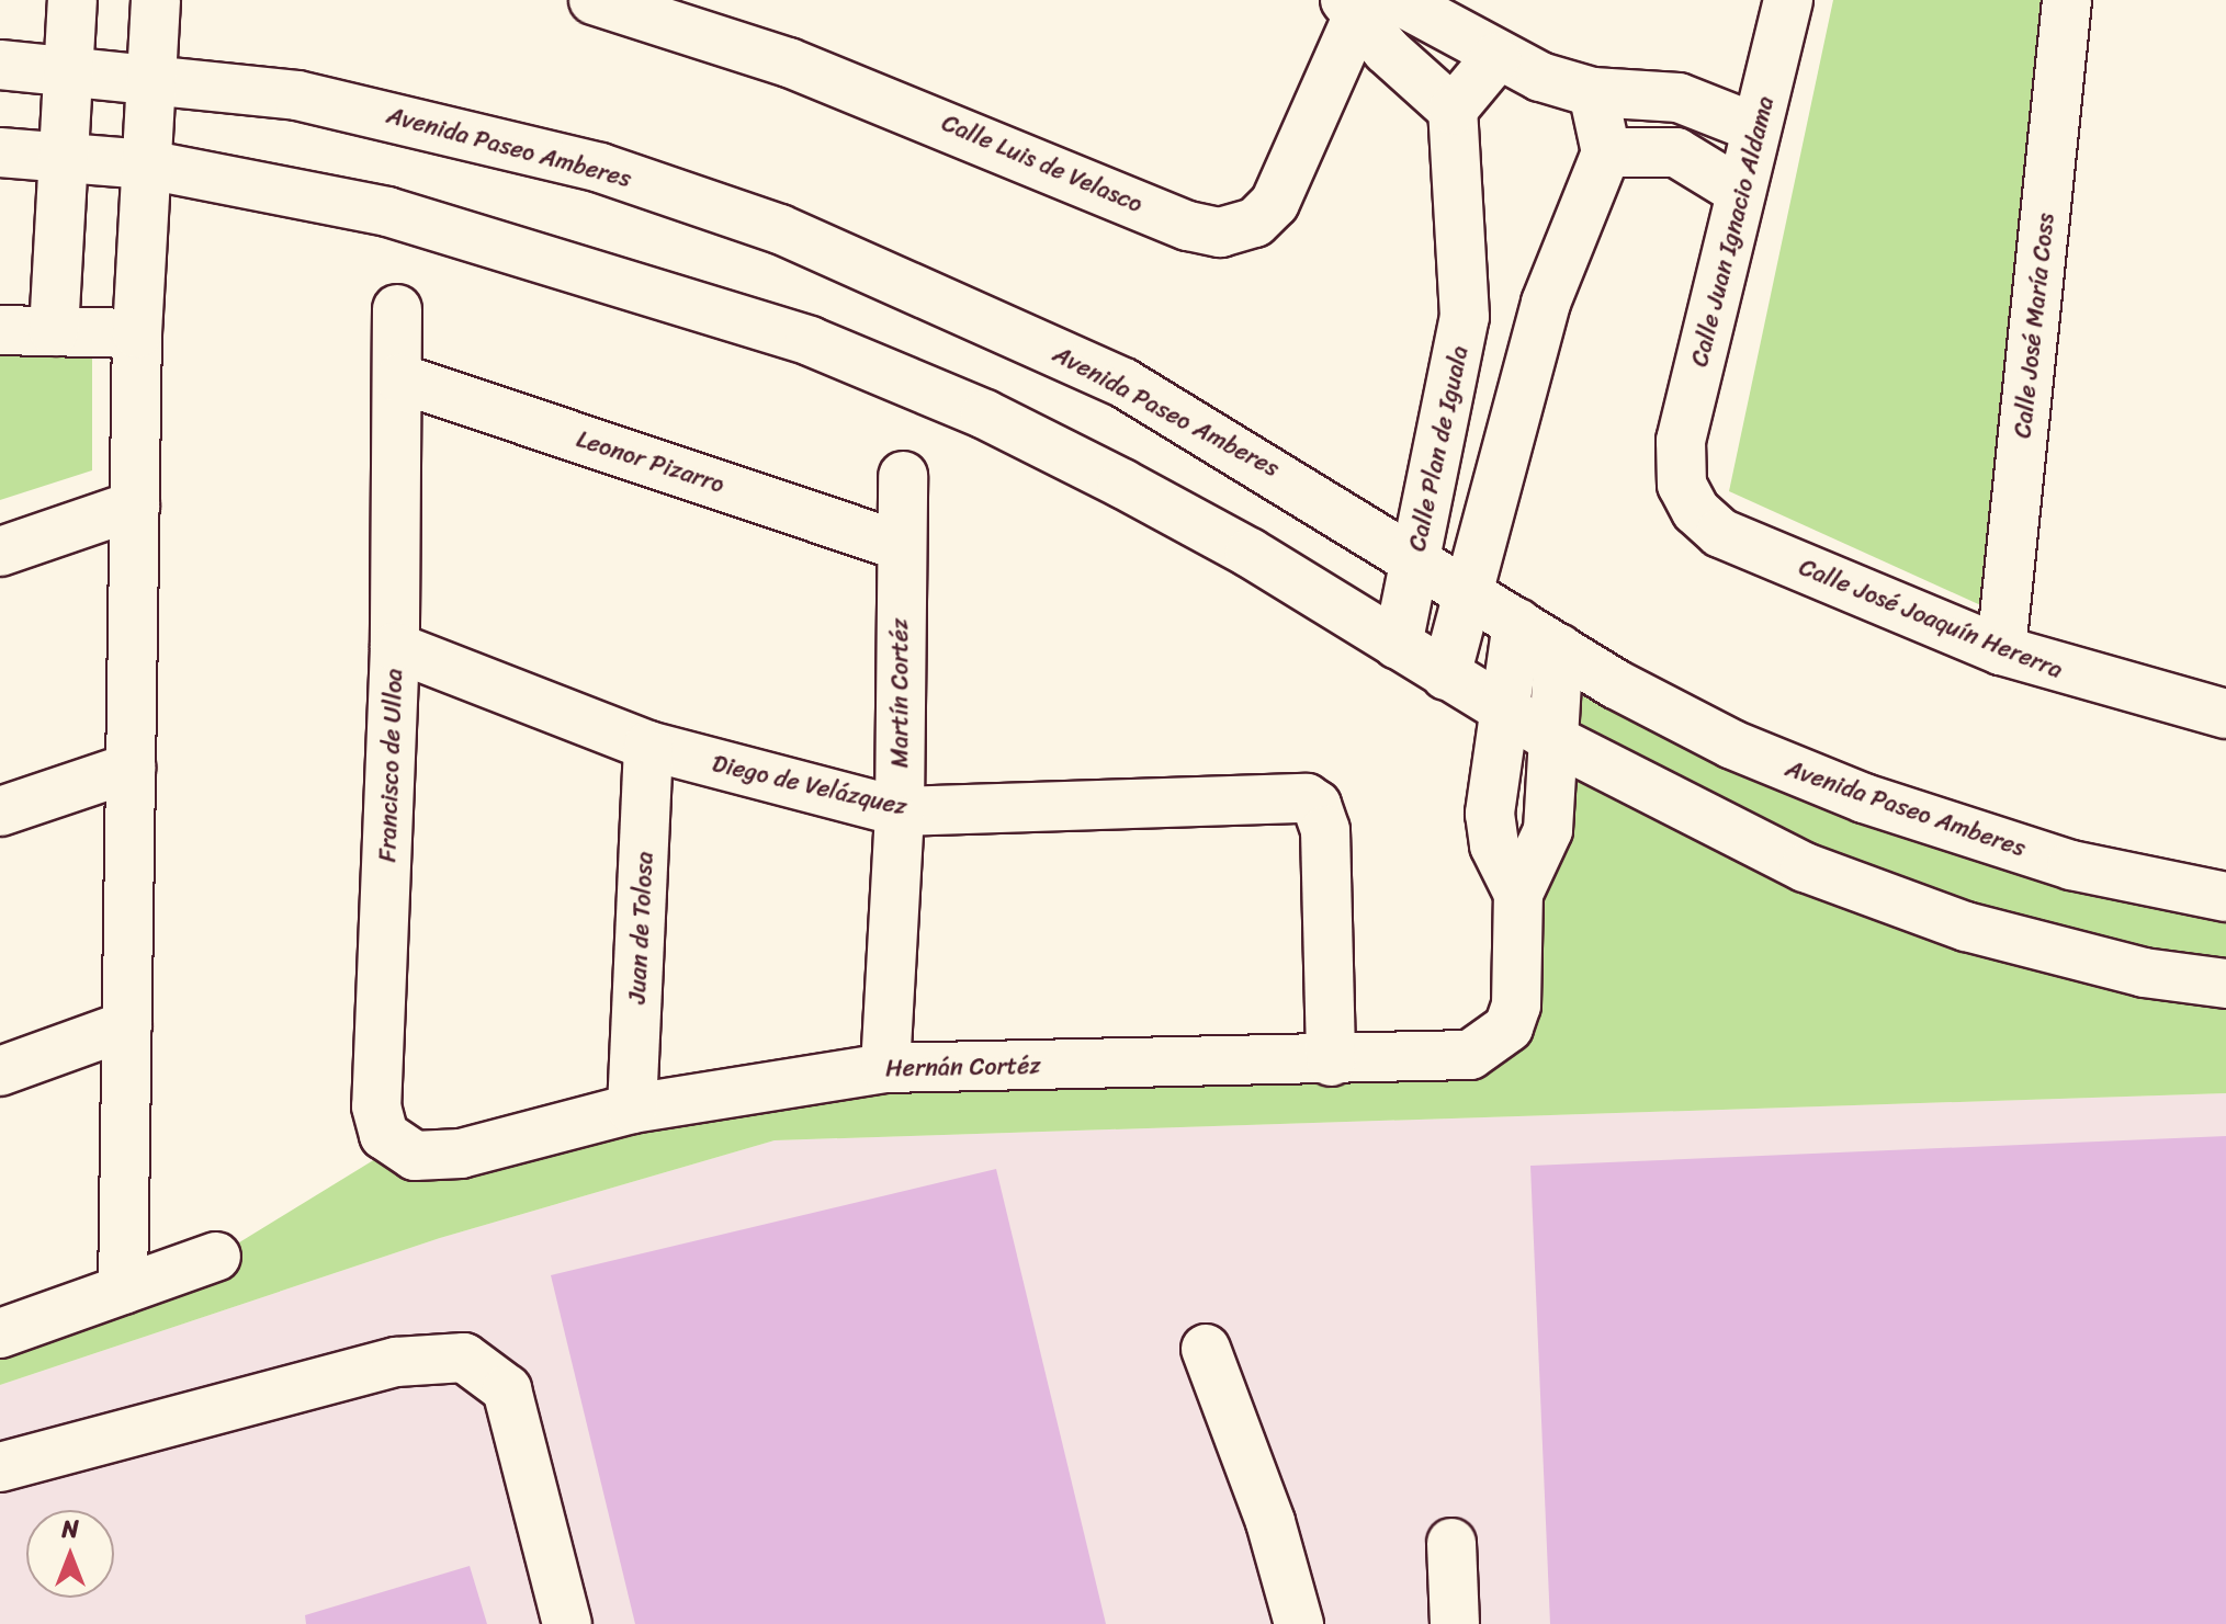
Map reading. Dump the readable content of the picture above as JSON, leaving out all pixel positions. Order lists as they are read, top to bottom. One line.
{"streets":{"street":["Avenida Paseo Amberes","Calle Luis de Velasco","Calle Juan Ignacio Aldama","Calle José María Coss","Calle Plan de Iguala","Leonor Pizarro","Calle José Joaquín Hererra","Martín Cortéz","Francisco de Ulloa","Diego de Velázquez","Juan de Tolosa","Hernán Cortéz"]},"crossings":[["Avenida Paseo Amberes","Calle Plan de Iguala"],["Calle Juan Ignacio Aldama","Calle José Joaquín Hererra"],["Calle José María Coss","Calle José Joaquín Hererra"],["Leonor Pizarro","Martín Cortéz"],["Leonor Pizarro","Francisco de Ulloa"],["Martín Cortéz","Diego de Velázquez"],["Martín Cortéz","Hernán Cortéz"],["Francisco de Ulloa","Diego de Velázquez"],["Francisco de Ulloa","Hernán Cortéz"],["Diego de Velázquez","Juan de Tolosa"],["Diego de Velázquez","Hernán Cortéz"],["Juan de Tolosa","Hernán Cortéz"]],"north":"top"}
